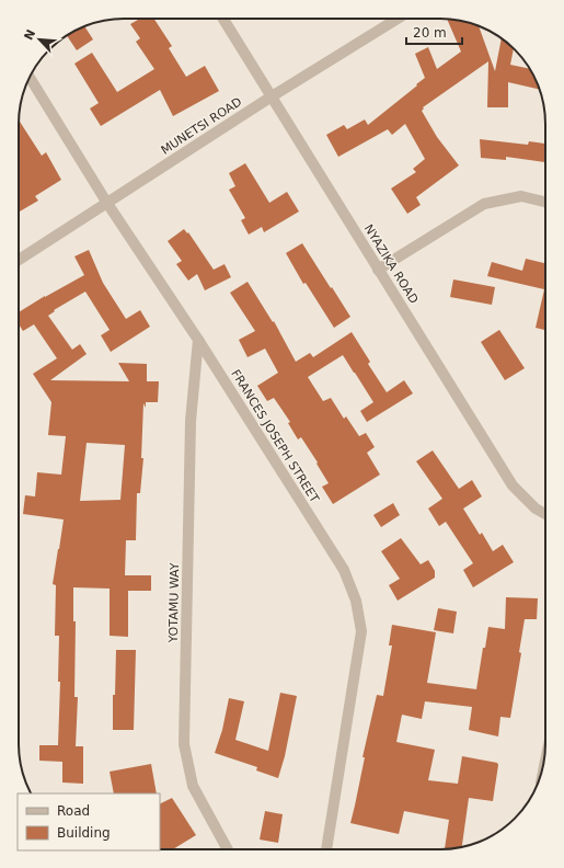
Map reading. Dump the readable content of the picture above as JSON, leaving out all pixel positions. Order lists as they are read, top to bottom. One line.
{"streets":{"street":["MUNETSI ROAD","NYAZIKA ROAD","FRANCES JOSEPH STREET","YOTAMU WAY"]},"crossings":[["MUNETSI ROAD","NYAZIKA ROAD"],["MUNETSI ROAD","FRANCES JOSEPH STREET"],["FRANCES JOSEPH STREET","YOTAMU WAY"]],"legend":["Road","Building"],"scale_bar":"20 m","north":"top left"}
